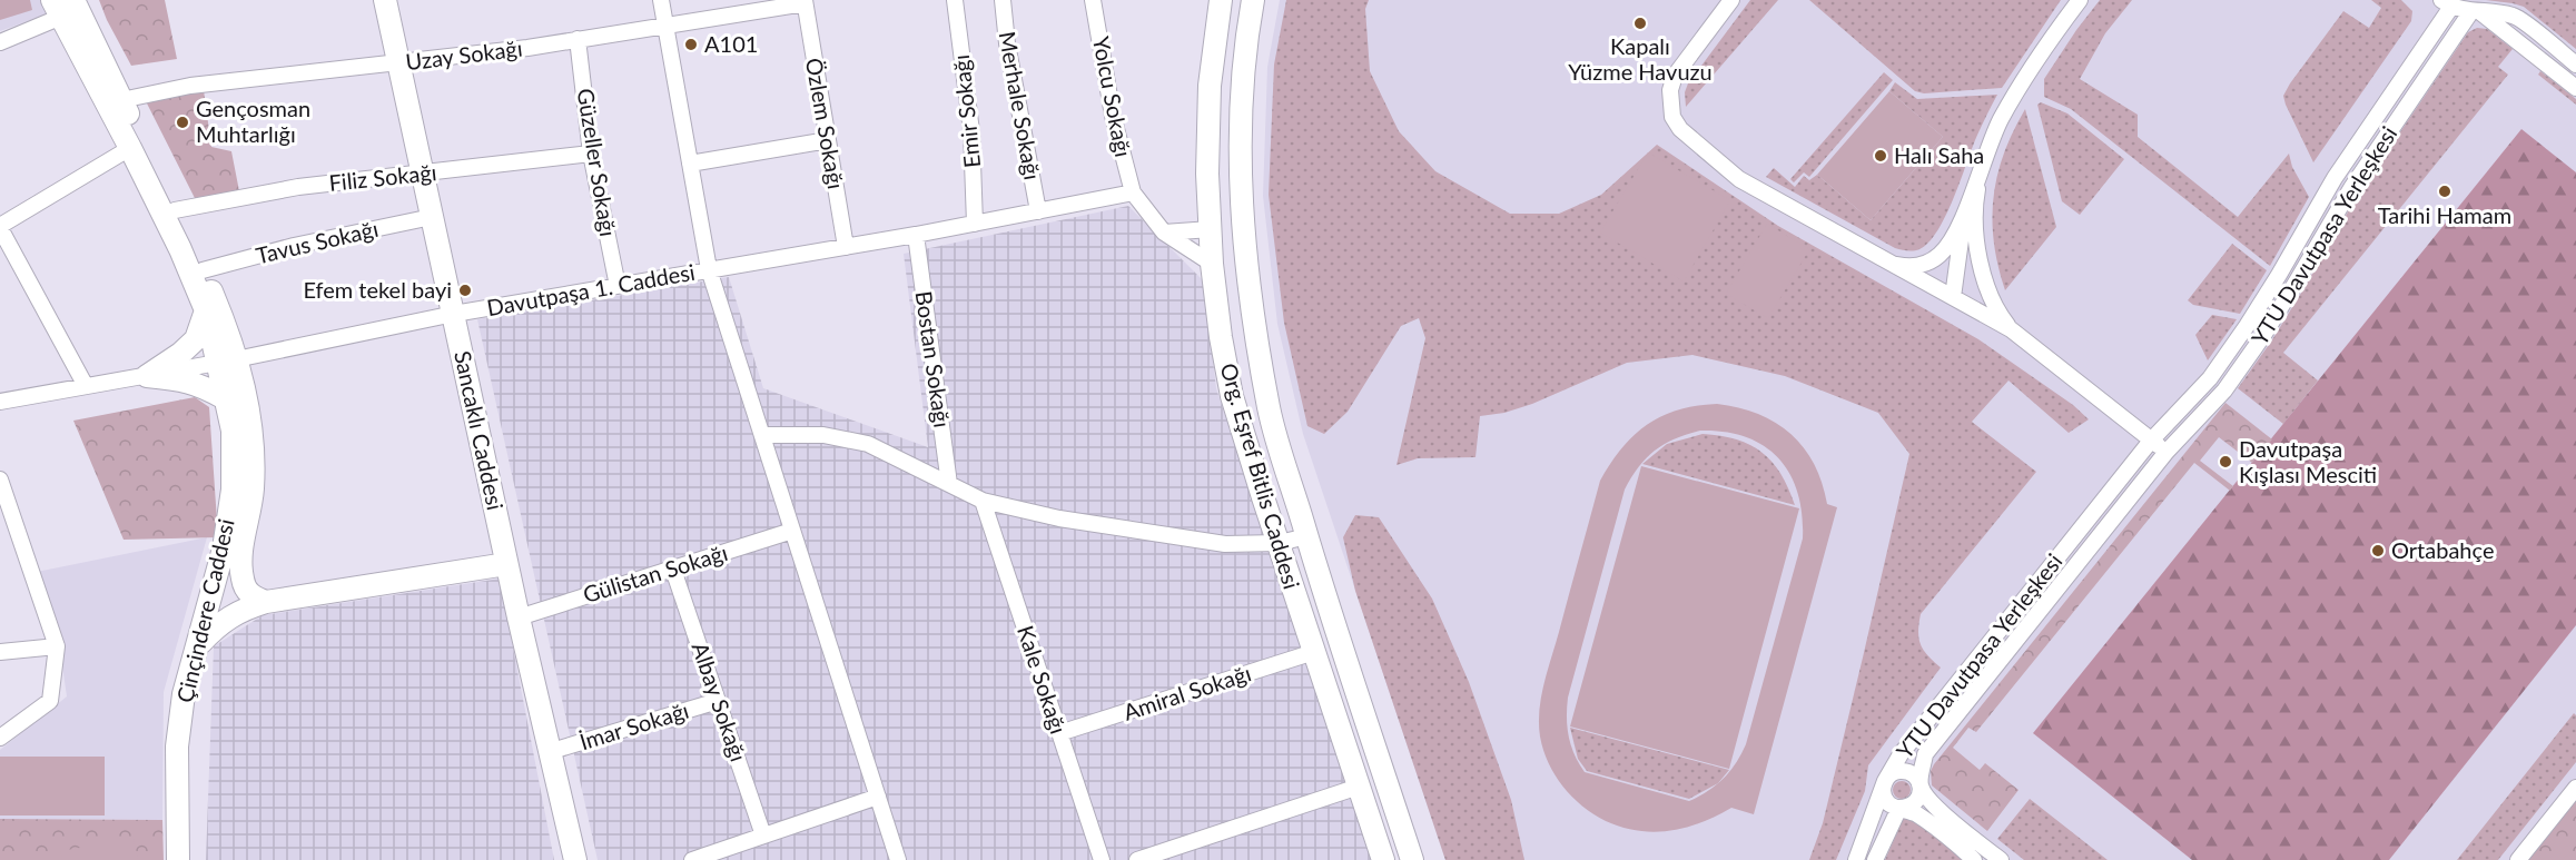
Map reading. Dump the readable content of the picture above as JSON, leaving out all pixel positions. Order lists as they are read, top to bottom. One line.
{"streets":{"main road":["Sancaklı Caddesi","Org. Eşref Bitlis Caddesi","Çinçindere Caddesi"],"street":["Uzay Sokağı","Yolcu Sokağı","Merhale Sokağı","Emir Sokağı","Özlem Sokağı","Güzeller Sokağı","Filiz Sokağı","YTU Davutpasa Yerleşkesi","Tavus Sokağı","Davutpaşa 1. Caddesi","Bostan Sokağı","Gülistan Sokağı","Kale Sokağı","Amiral Sokağı","Albay Sokağı","İmar Sokağı"]},"crossings":[["Uzay Sokağı","Özlem Sokağı"],["Uzay Sokağı","Güzeller Sokağı"],["Uzay Sokağı","Sancaklı Caddesi"],["Uzay Sokağı","Çinçindere Caddesi"],["Yolcu Sokağı","Davutpaşa 1. Caddesi"],["Merhale Sokağı","Davutpaşa 1. Caddesi"],["Emir Sokağı","Davutpaşa 1. Caddesi"],["Özlem Sokağı","Davutpaşa 1. Caddesi"],["Güzeller Sokağı","Filiz Sokağı"],["Güzeller Sokağı","Davutpaşa 1. Caddesi"],["Filiz Sokağı","Sancaklı Caddesi"],["Filiz Sokağı","Çinçindere Caddesi"],["Tavus Sokağı","Sancaklı Caddesi"],["Tavus Sokağı","Çinçindere Caddesi"],["Davutpaşa 1. Caddesi","Bostan Sokağı"],["Davutpaşa 1. Caddesi","Sancaklı Caddesi"],["Davutpaşa 1. Caddesi","Çinçindere Caddesi"],["Sancaklı Caddesi","Gülistan Sokağı"],["Sancaklı Caddesi","İmar Sokağı"],["Org. Eşref Bitlis Caddesi","Amiral Sokağı"],["Gülistan Sokağı","Albay Sokağı"],["Kale Sokağı","Amiral Sokağı"],["Albay Sokağı","İmar Sokağı"]],"places":["Kapalı Yüzme Havuzu","A101","Gençosman Muhtarlığı","Halı Saha","Tarihi Hamam","Efem tekel bayi","Davutpaşa Kışlası Mesciti","Ortabahçe"]}
